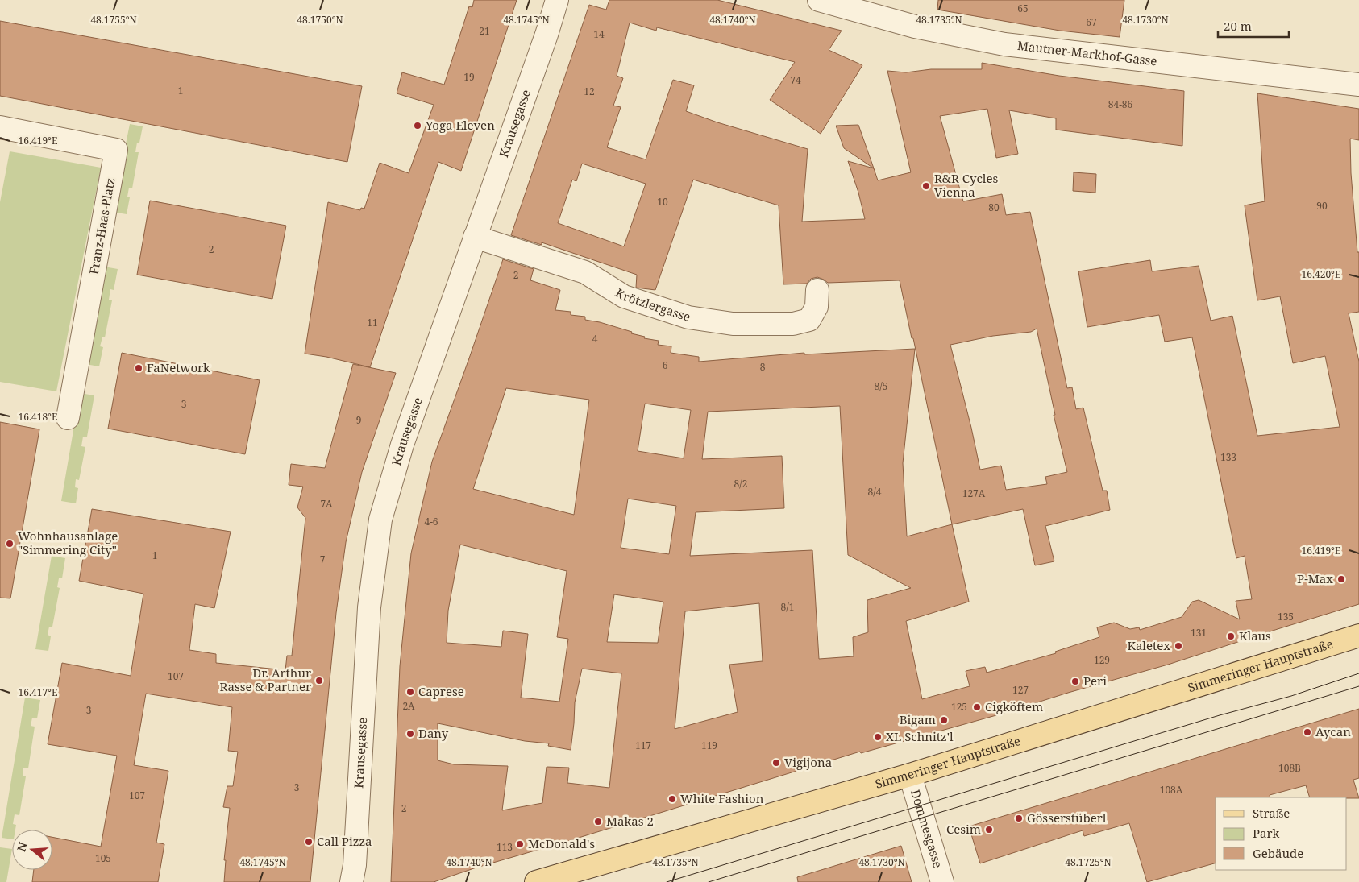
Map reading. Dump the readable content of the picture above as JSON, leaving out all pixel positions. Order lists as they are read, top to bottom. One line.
{"streets":{"main road":["Simmeringer Hauptstraße"],"street":["Mautner-Markhof-Gasse","Krausegasse","Franz-Haas-Platz","Krötzlergasse","Dommesgasse"]},"crossings":[["Krausegasse","Krötzlergasse"],["Simmeringer Hauptstraße","Dommesgasse"]],"places":["Yoga Eleven","R&R Cycles Vienna","FaNetwork","Wohnhausanlage \"Simmering City\"","P-Max","Klaus","Kaletex","Dr. Arthur Rasse & Partner","Peri","Caprese","Cigköftem","Bigam","Aycan","Dany","XL Schnitz'l","Vigijona","White Fashion","Gösserstüberl","Makas 2","Cesim","Call Pizza","McDonald's"],"house_numbers":["65","67","21","14","19","74","1","12","84-86","10","90","80","2","2","11","4","6","8","8/5","3","9","133","8/2","8/4","127A","7A","4-6","1","7","8/1","135","131","129","107","127","2A","125","3","117","119","108B","3","108A","107","2","113","105"],"legend":["Straße","Park","Gebäude"],"scale_bar":"20 m","north":"left","coordinates":["48.1755°N","48.1750°N","48.1745°N","48.1740°N","48.1735°N","48.1730°N","16.419°E","16.420°E","16.418°E","16.417°E","48.1725°N"]}
